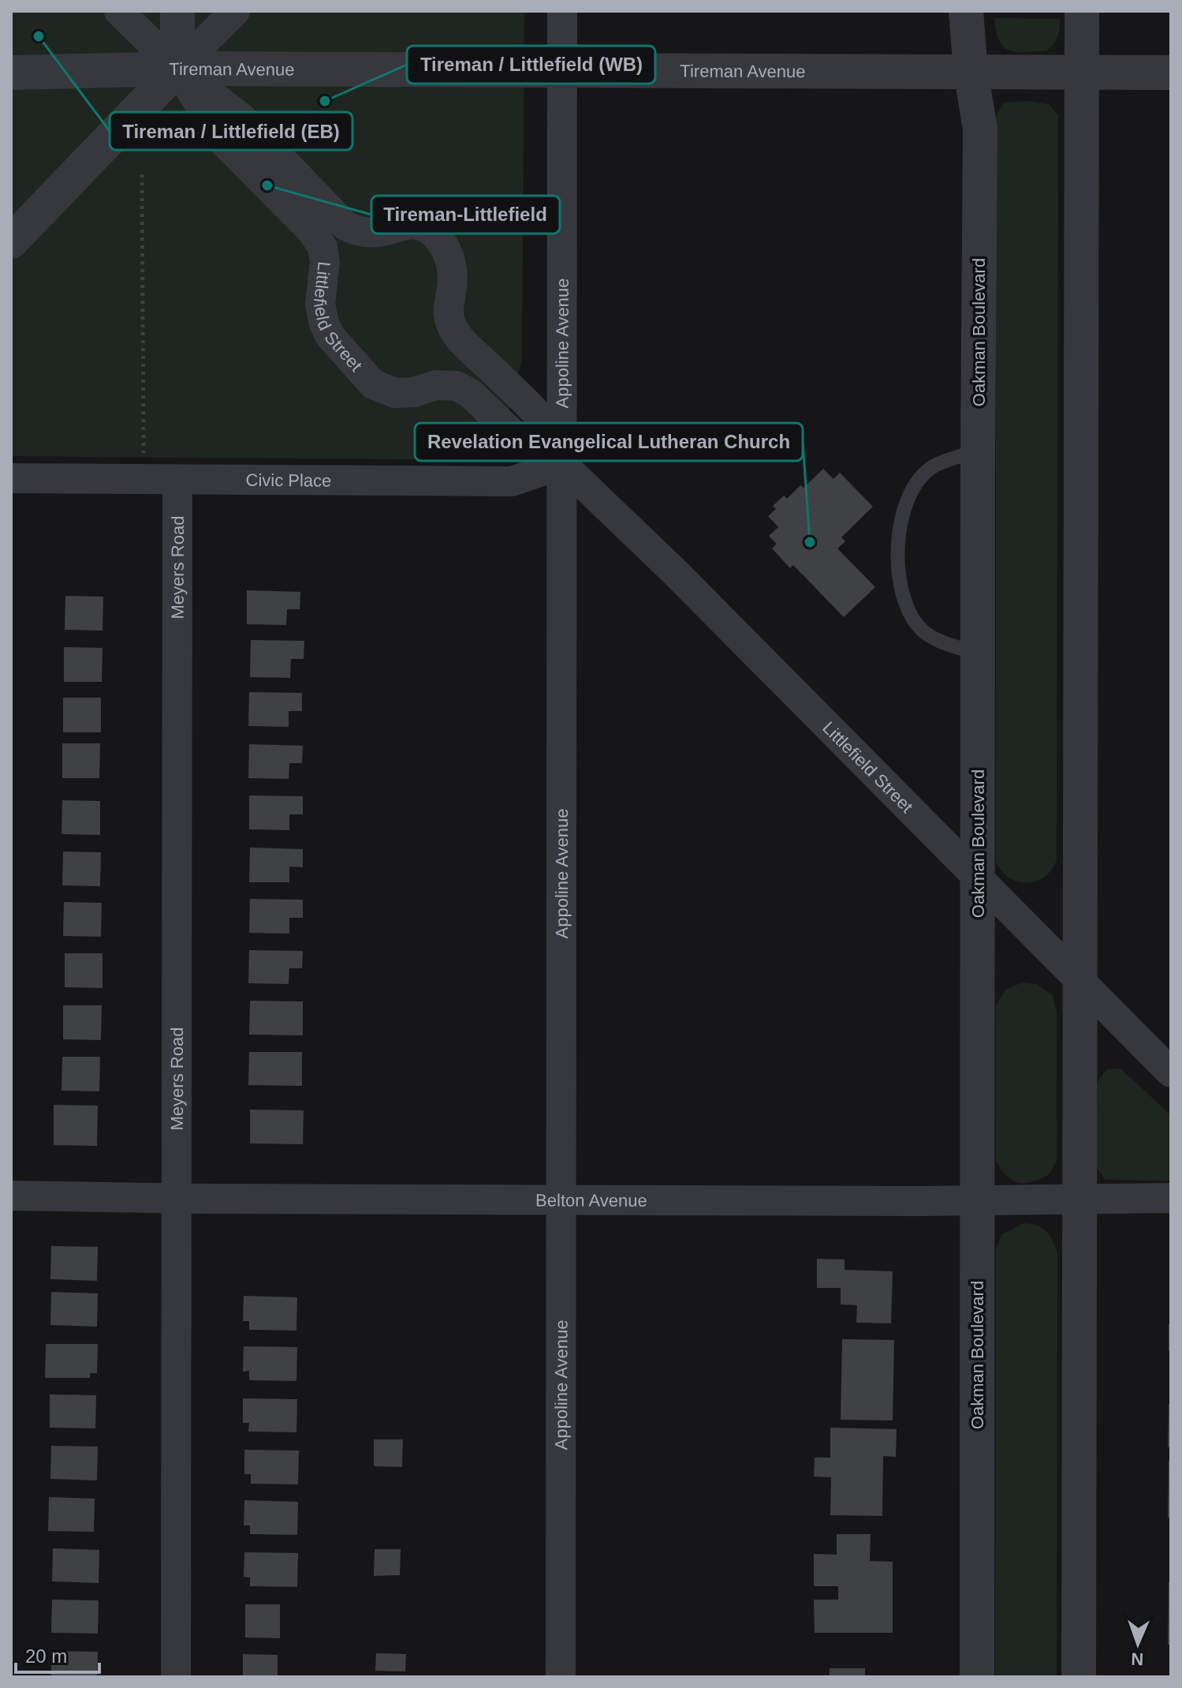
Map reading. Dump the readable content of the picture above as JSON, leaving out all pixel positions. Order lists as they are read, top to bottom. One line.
{"streets":{"street":["Tireman Avenue","Littlefield Street","Oakman Boulevard","Appoline Avenue","Civic Place","Meyers Road","Belton Avenue"]},"crossings":[["Tireman Avenue","Littlefield Street"],["Tireman Avenue","Oakman Boulevard"],["Tireman Avenue","Appoline Avenue"],["Littlefield Street","Oakman Boulevard"],["Littlefield Street","Appoline Avenue"],["Littlefield Street","Civic Place"],["Oakman Boulevard","Belton Avenue"],["Appoline Avenue","Civic Place"],["Appoline Avenue","Belton Avenue"],["Civic Place","Meyers Road"],["Meyers Road","Belton Avenue"]],"places":["Tireman / Littlefield (EB)","Tireman / Littlefield (WB)","Tireman-Littlefield","Revelation Evangelical Lutheran Church"],"scale_bar":"20 m","north":"bottom"}
